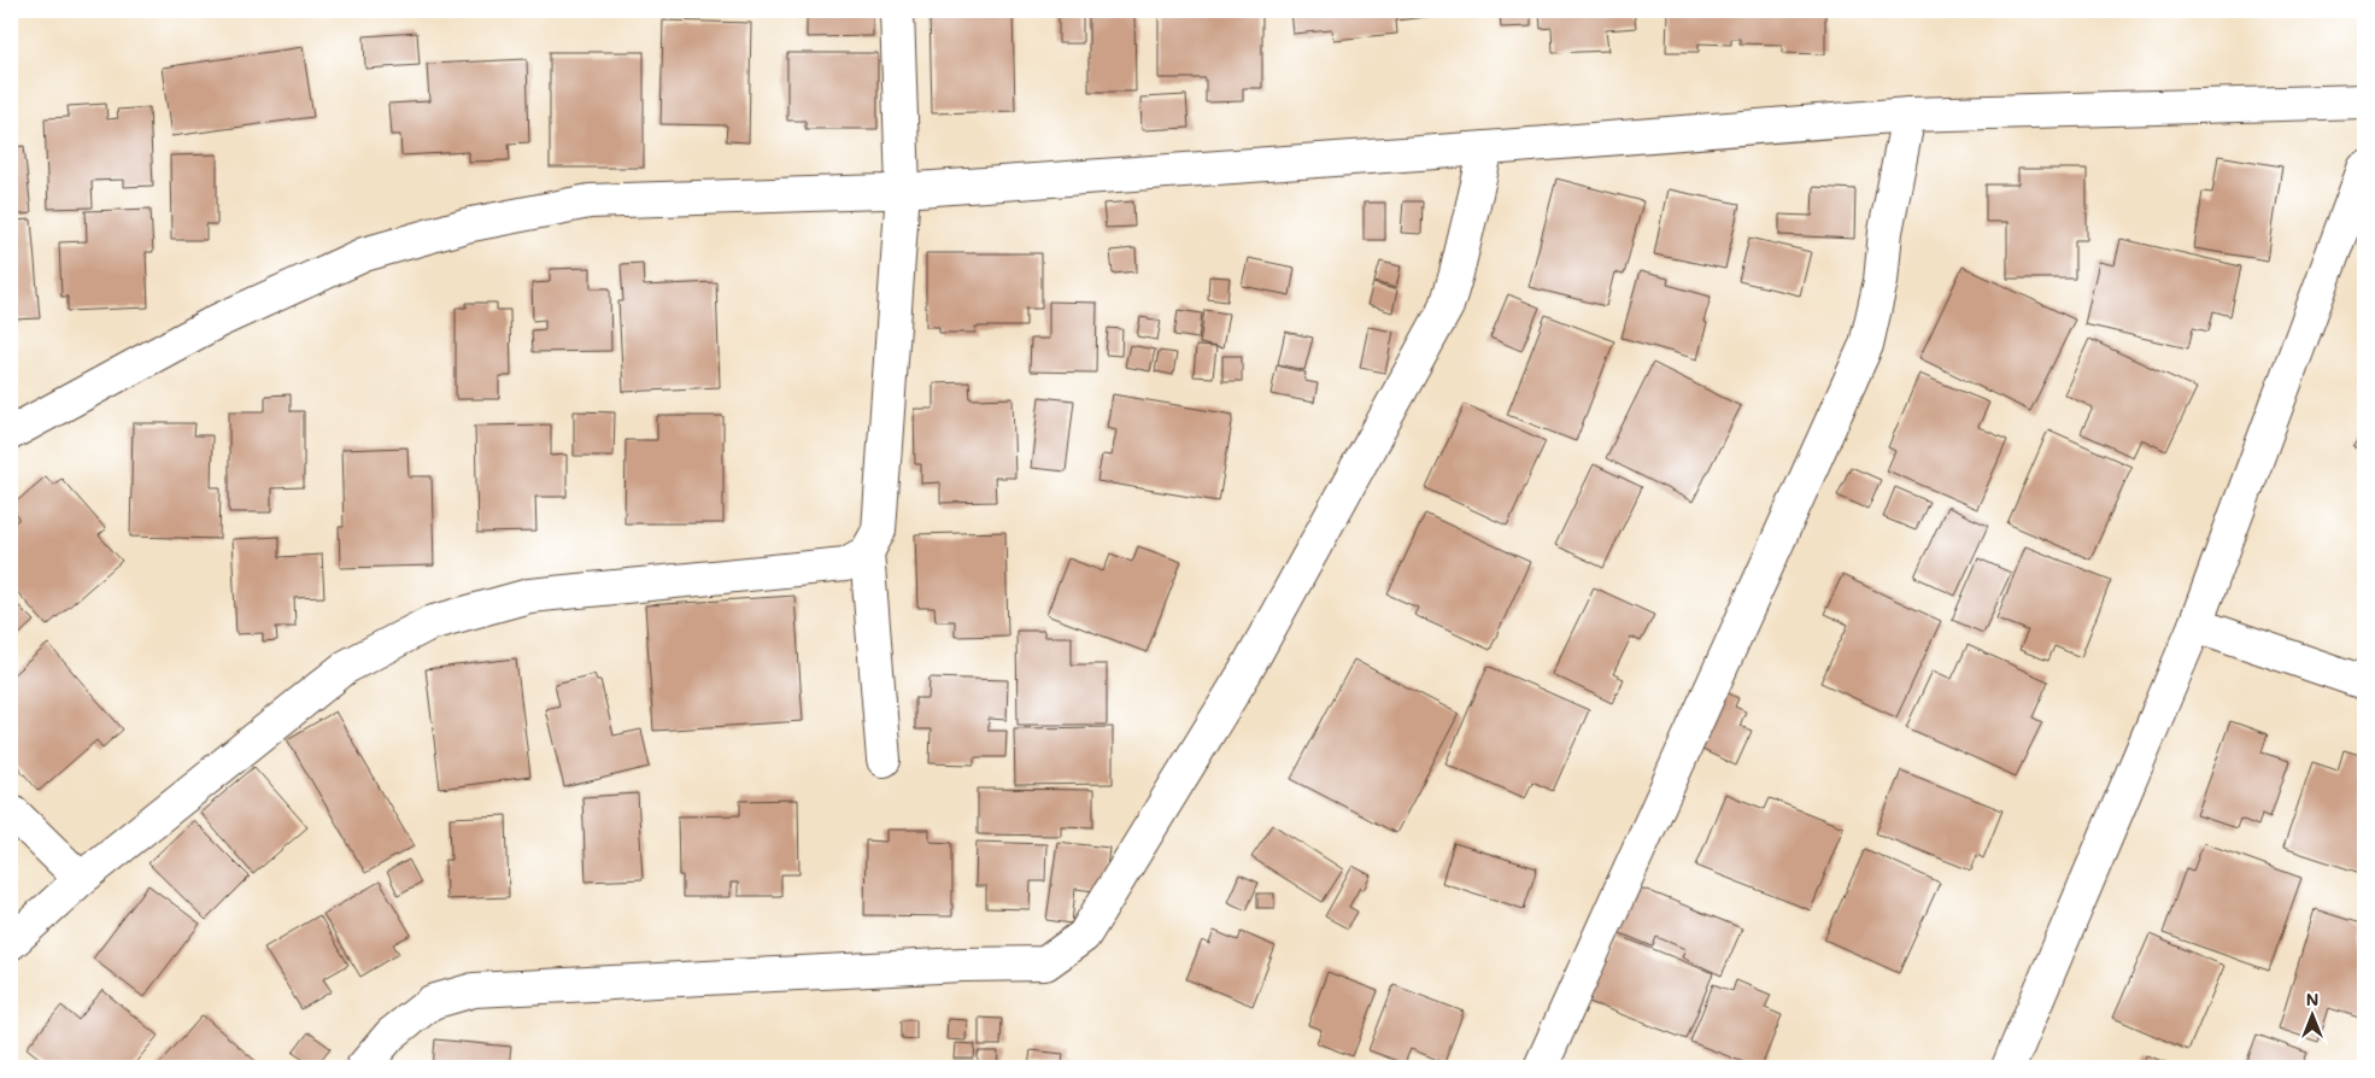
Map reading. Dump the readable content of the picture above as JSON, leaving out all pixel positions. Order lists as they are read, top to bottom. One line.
{"north":"top"}
